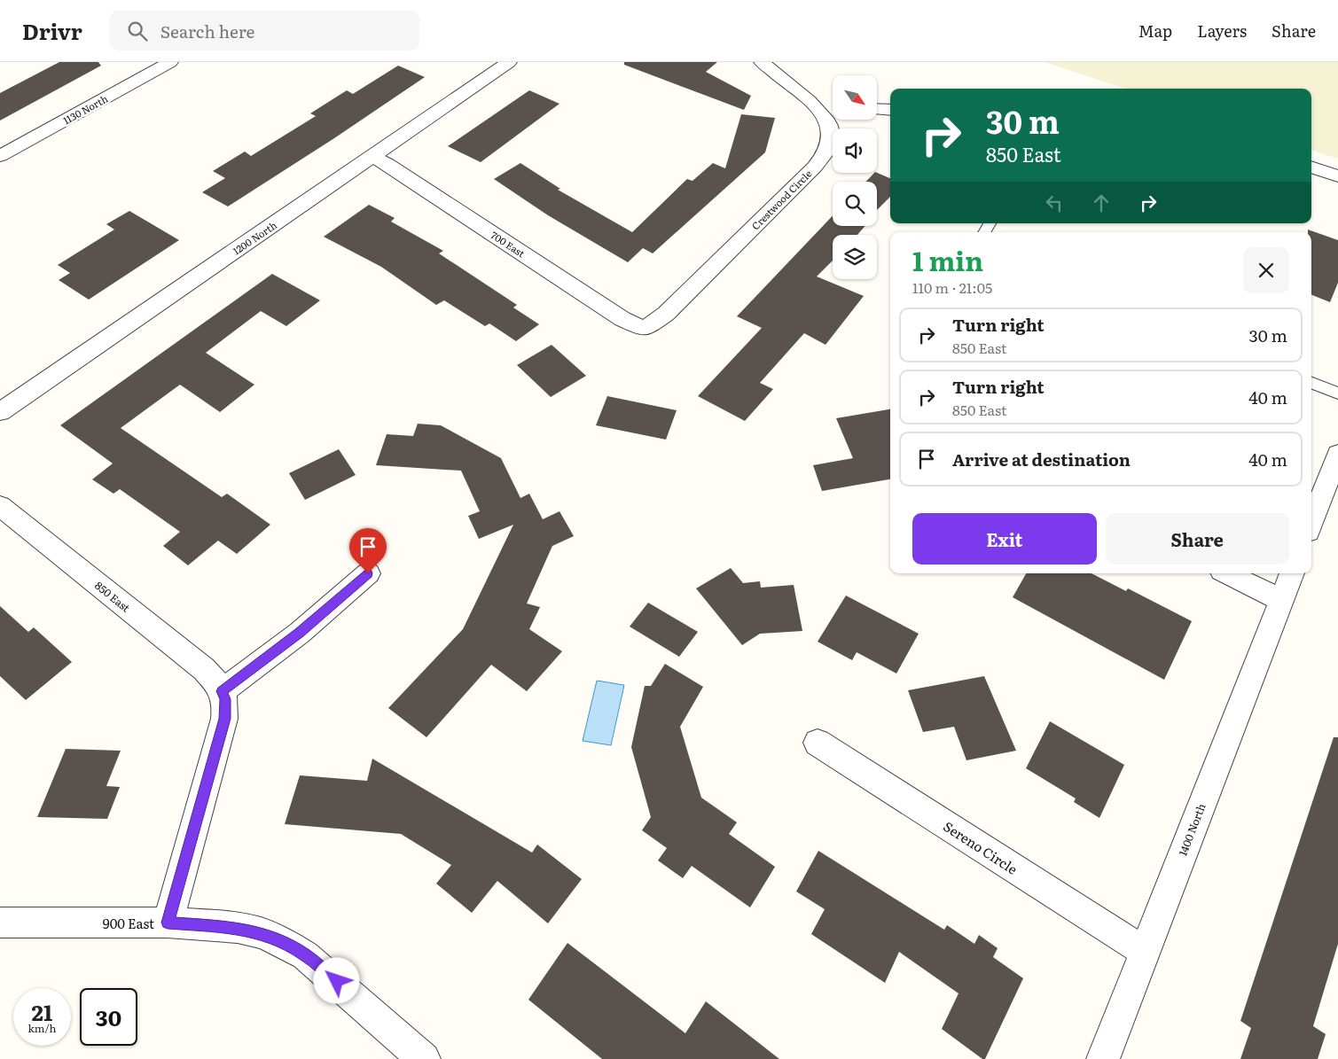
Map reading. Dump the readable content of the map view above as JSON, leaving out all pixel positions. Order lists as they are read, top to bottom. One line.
{"streets":{"street":["1130 North","Crestwood Circle","1200 North","700 East","850 East","1400 North","Sereno Circle","900 East"]},"crossings":[["Crestwood Circle","700 East"],["1200 North","700 East"],["1400 North","Sereno Circle"]],"north":"bottom right","page":{"header":"Drivr","search":"Search here","nav":["Map","Layers","Share"],"turn":["30 m","850 East"],"heading":["1 min","110 m · 21:05"],"list":[{"name":"Turn right","note":"850 East","value":"30 m"},{"name":"Turn right","note":"850 East","value":"40 m"},{"name":"Arrive at destination","value":"40 m"}],"buttons":["Exit","Share"],"speed":"21 km/h","limit":"30"}}
